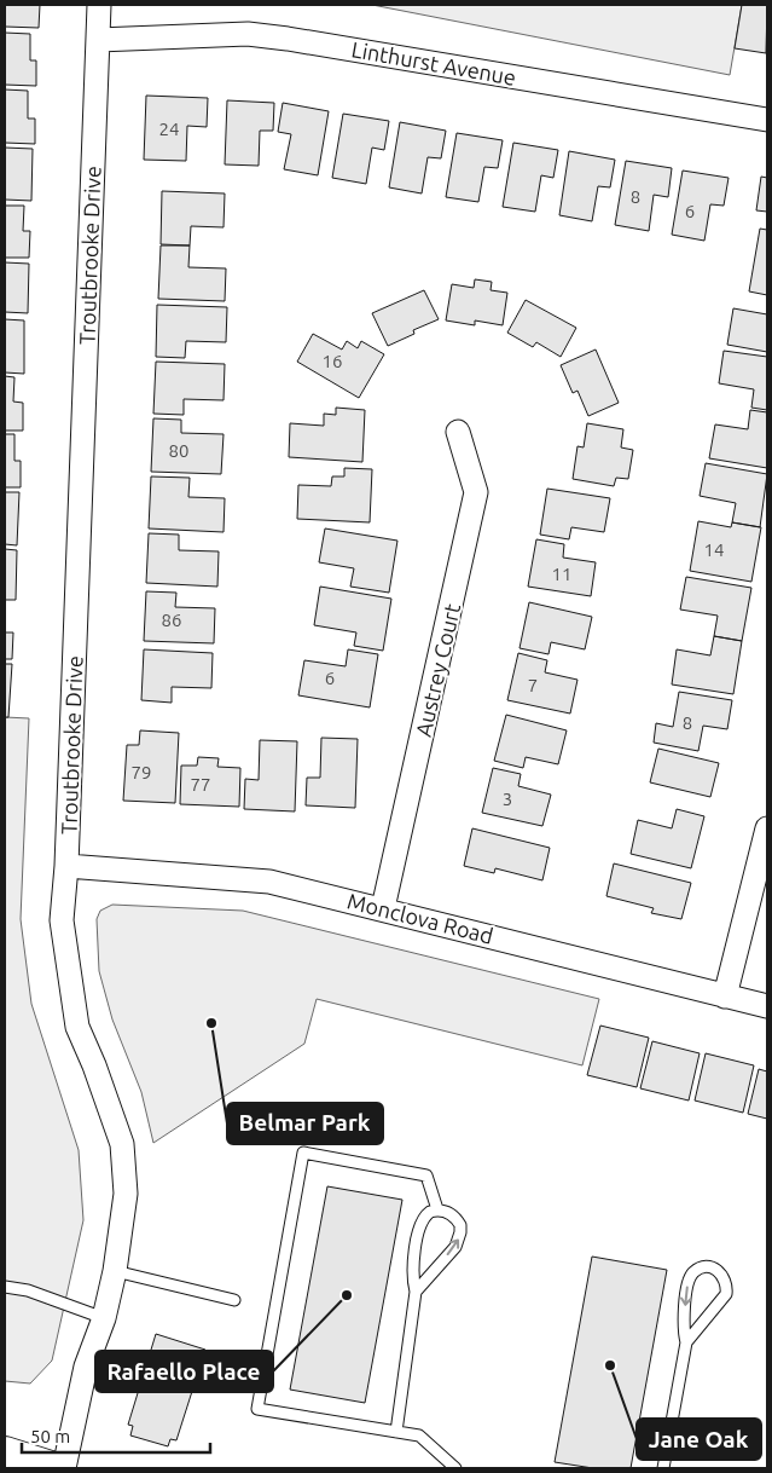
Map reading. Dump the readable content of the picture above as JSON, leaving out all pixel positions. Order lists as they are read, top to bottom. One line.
{"streets":{"street":["Linthurst Avenue","Troutbrooke Drive","Austrey Court","Monclova Road"]},"crossings":[["Linthurst Avenue","Troutbrooke Drive"],["Troutbrooke Drive","Monclova Road"],["Austrey Court","Monclova Road"]],"places":["Belmar Park","Rafaello Place","Jane Oak"],"house_numbers":["24","8","6","16","80","14","11","86","6","7","8","79","77","3"],"scale_bar":"50 m"}
